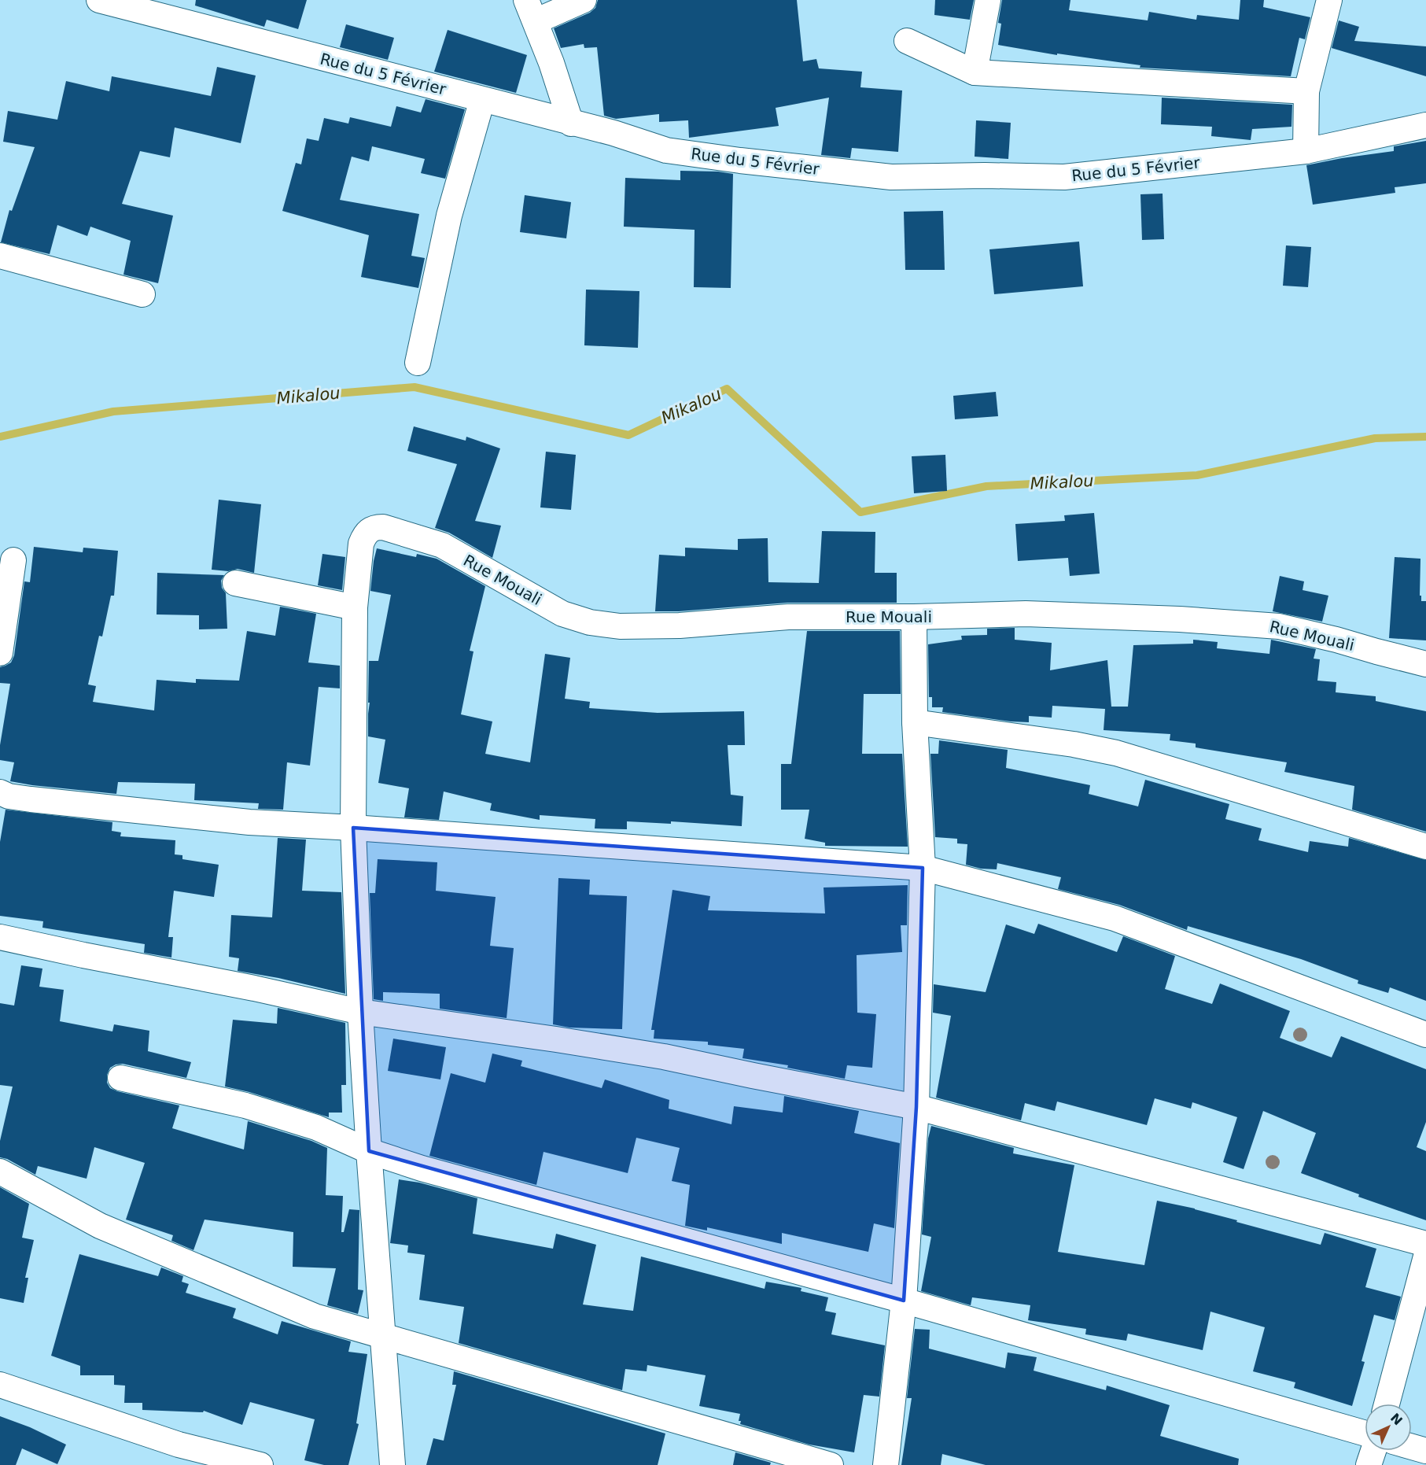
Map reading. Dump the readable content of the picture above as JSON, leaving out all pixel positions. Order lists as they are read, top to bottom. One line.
{"streets":{"street":["Rue du 5 Février","Rue Mouali"]},"water":["Mikalou"],"north":"top right"}
